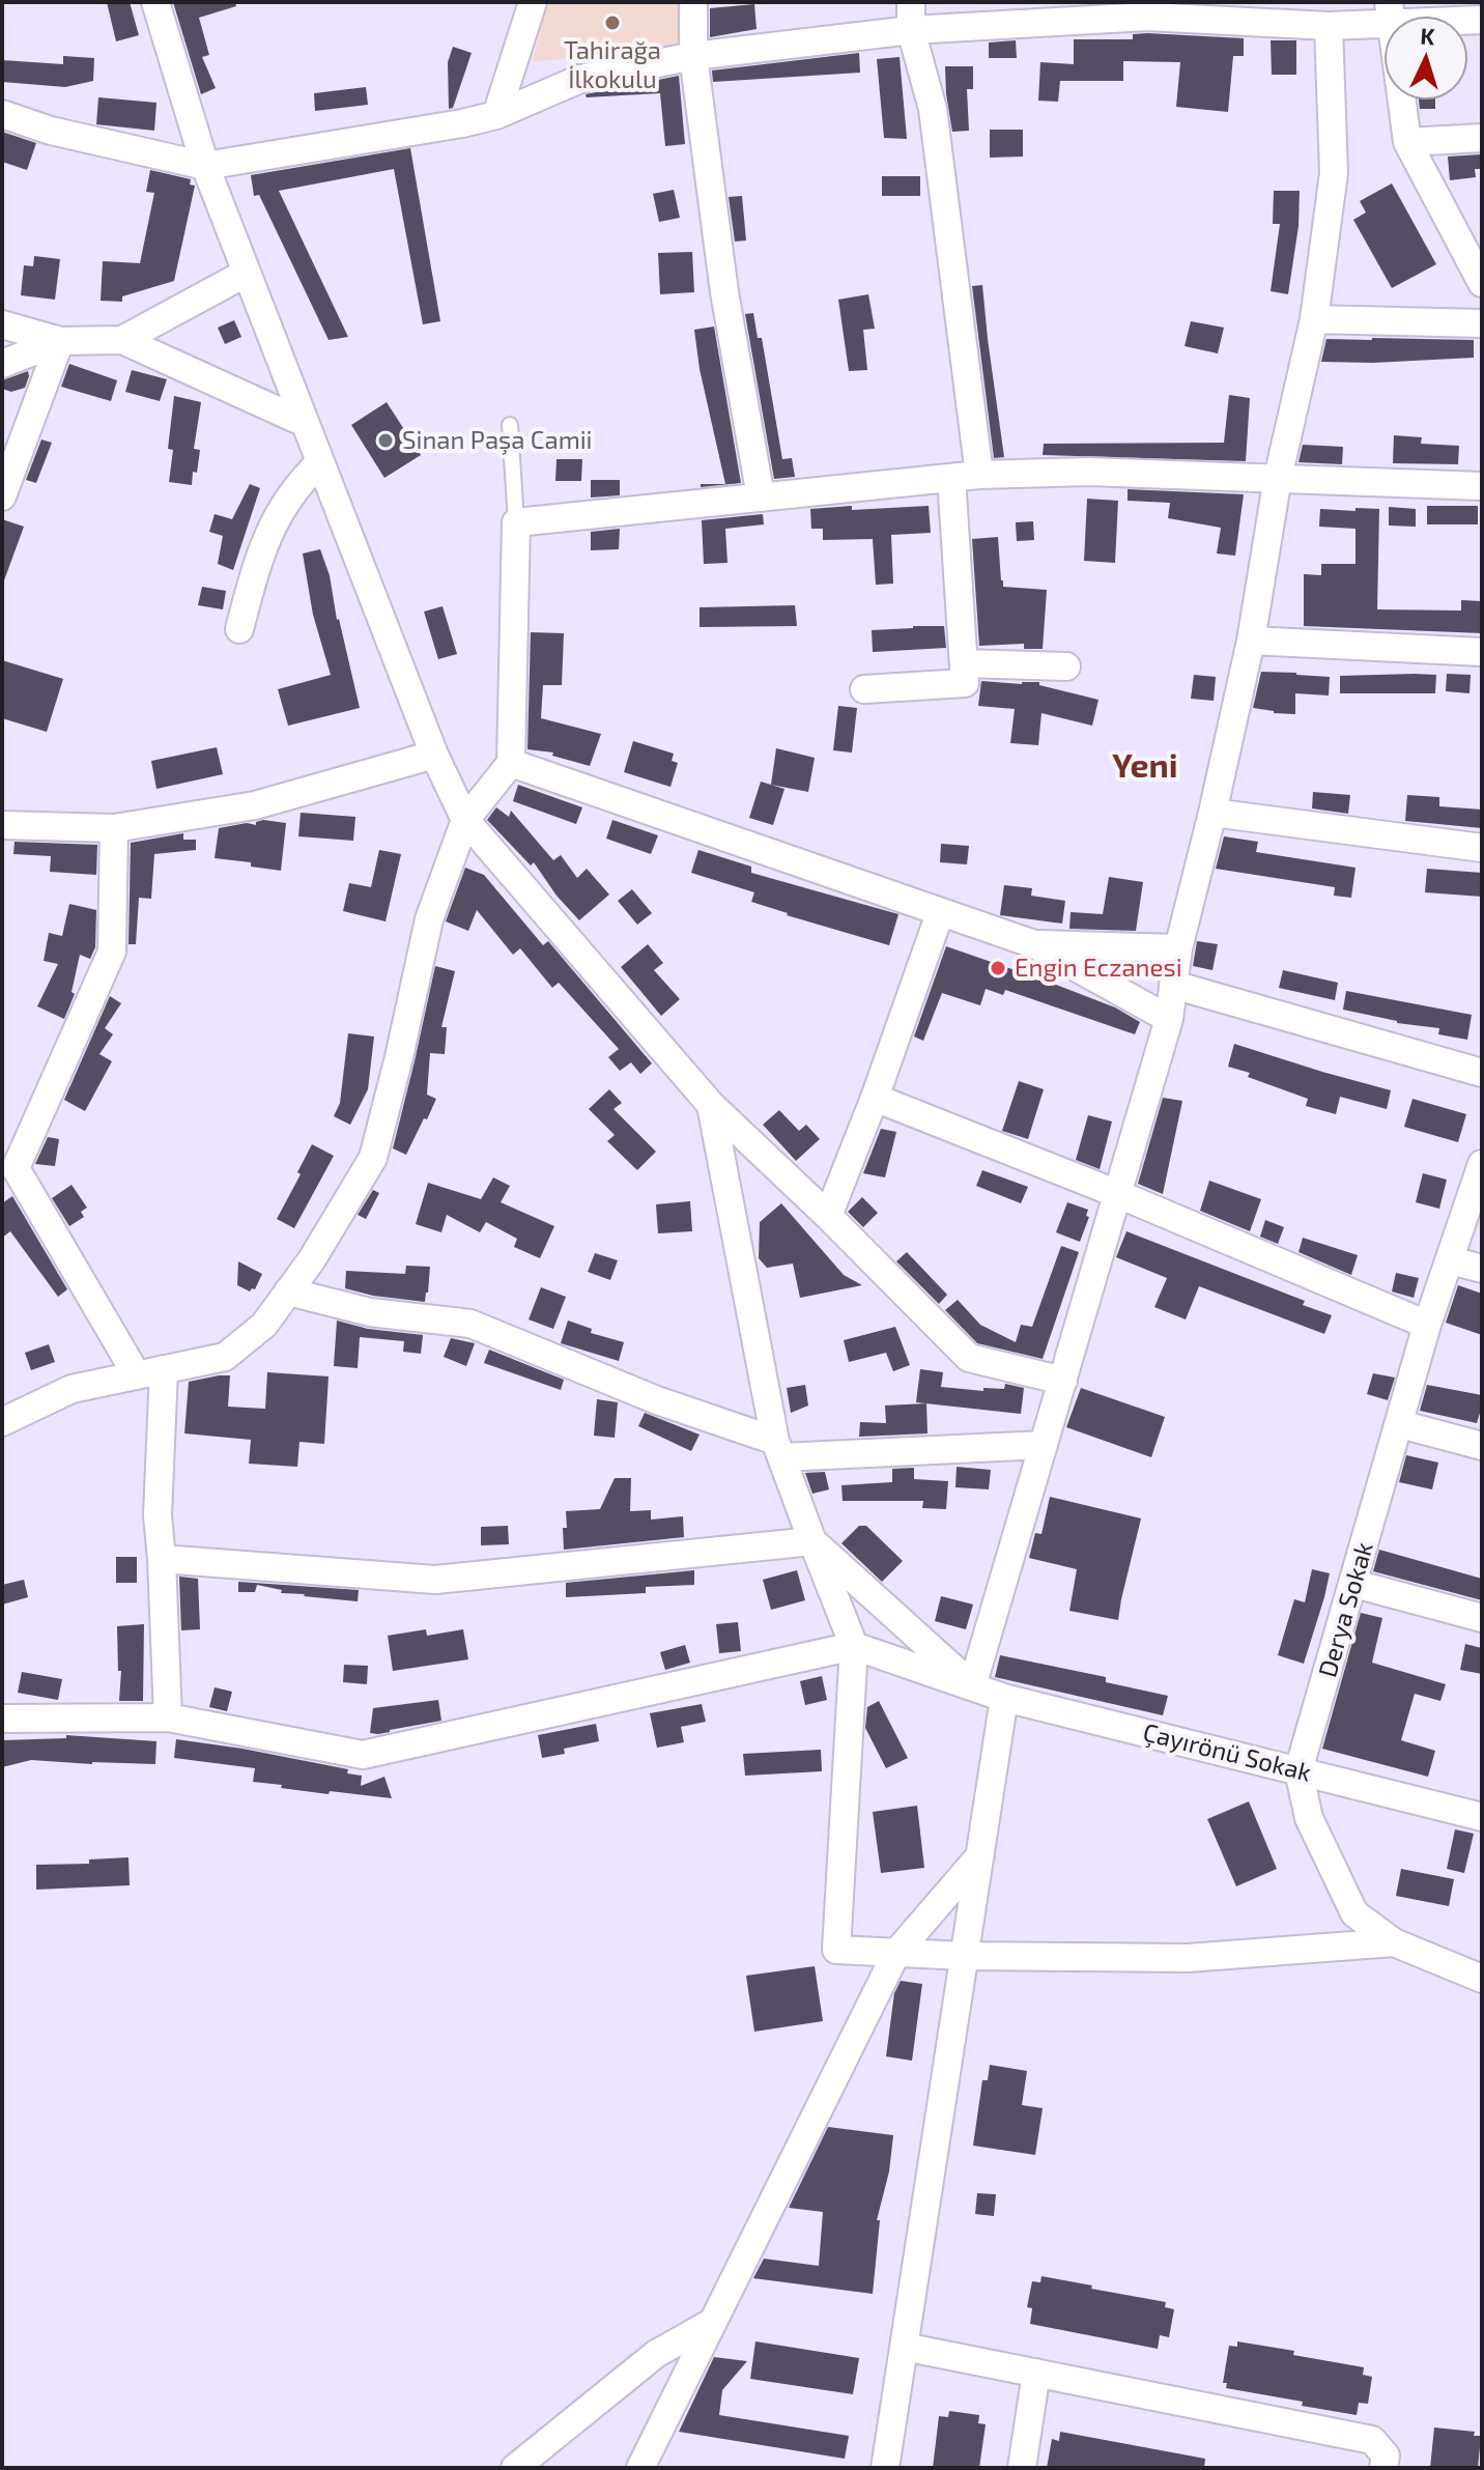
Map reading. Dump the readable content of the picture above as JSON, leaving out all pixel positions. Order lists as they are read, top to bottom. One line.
{"streets":{"street":["Derya Sokak","Çayırönü Sokak"]},"crossings":[["Derya Sokak","Çayırönü Sokak"]],"districts":["Yeni"],"places":["Tahirağa İlkokulu","Sinan Paşa Camii","Engin Eczanesi"],"north":"top"}
